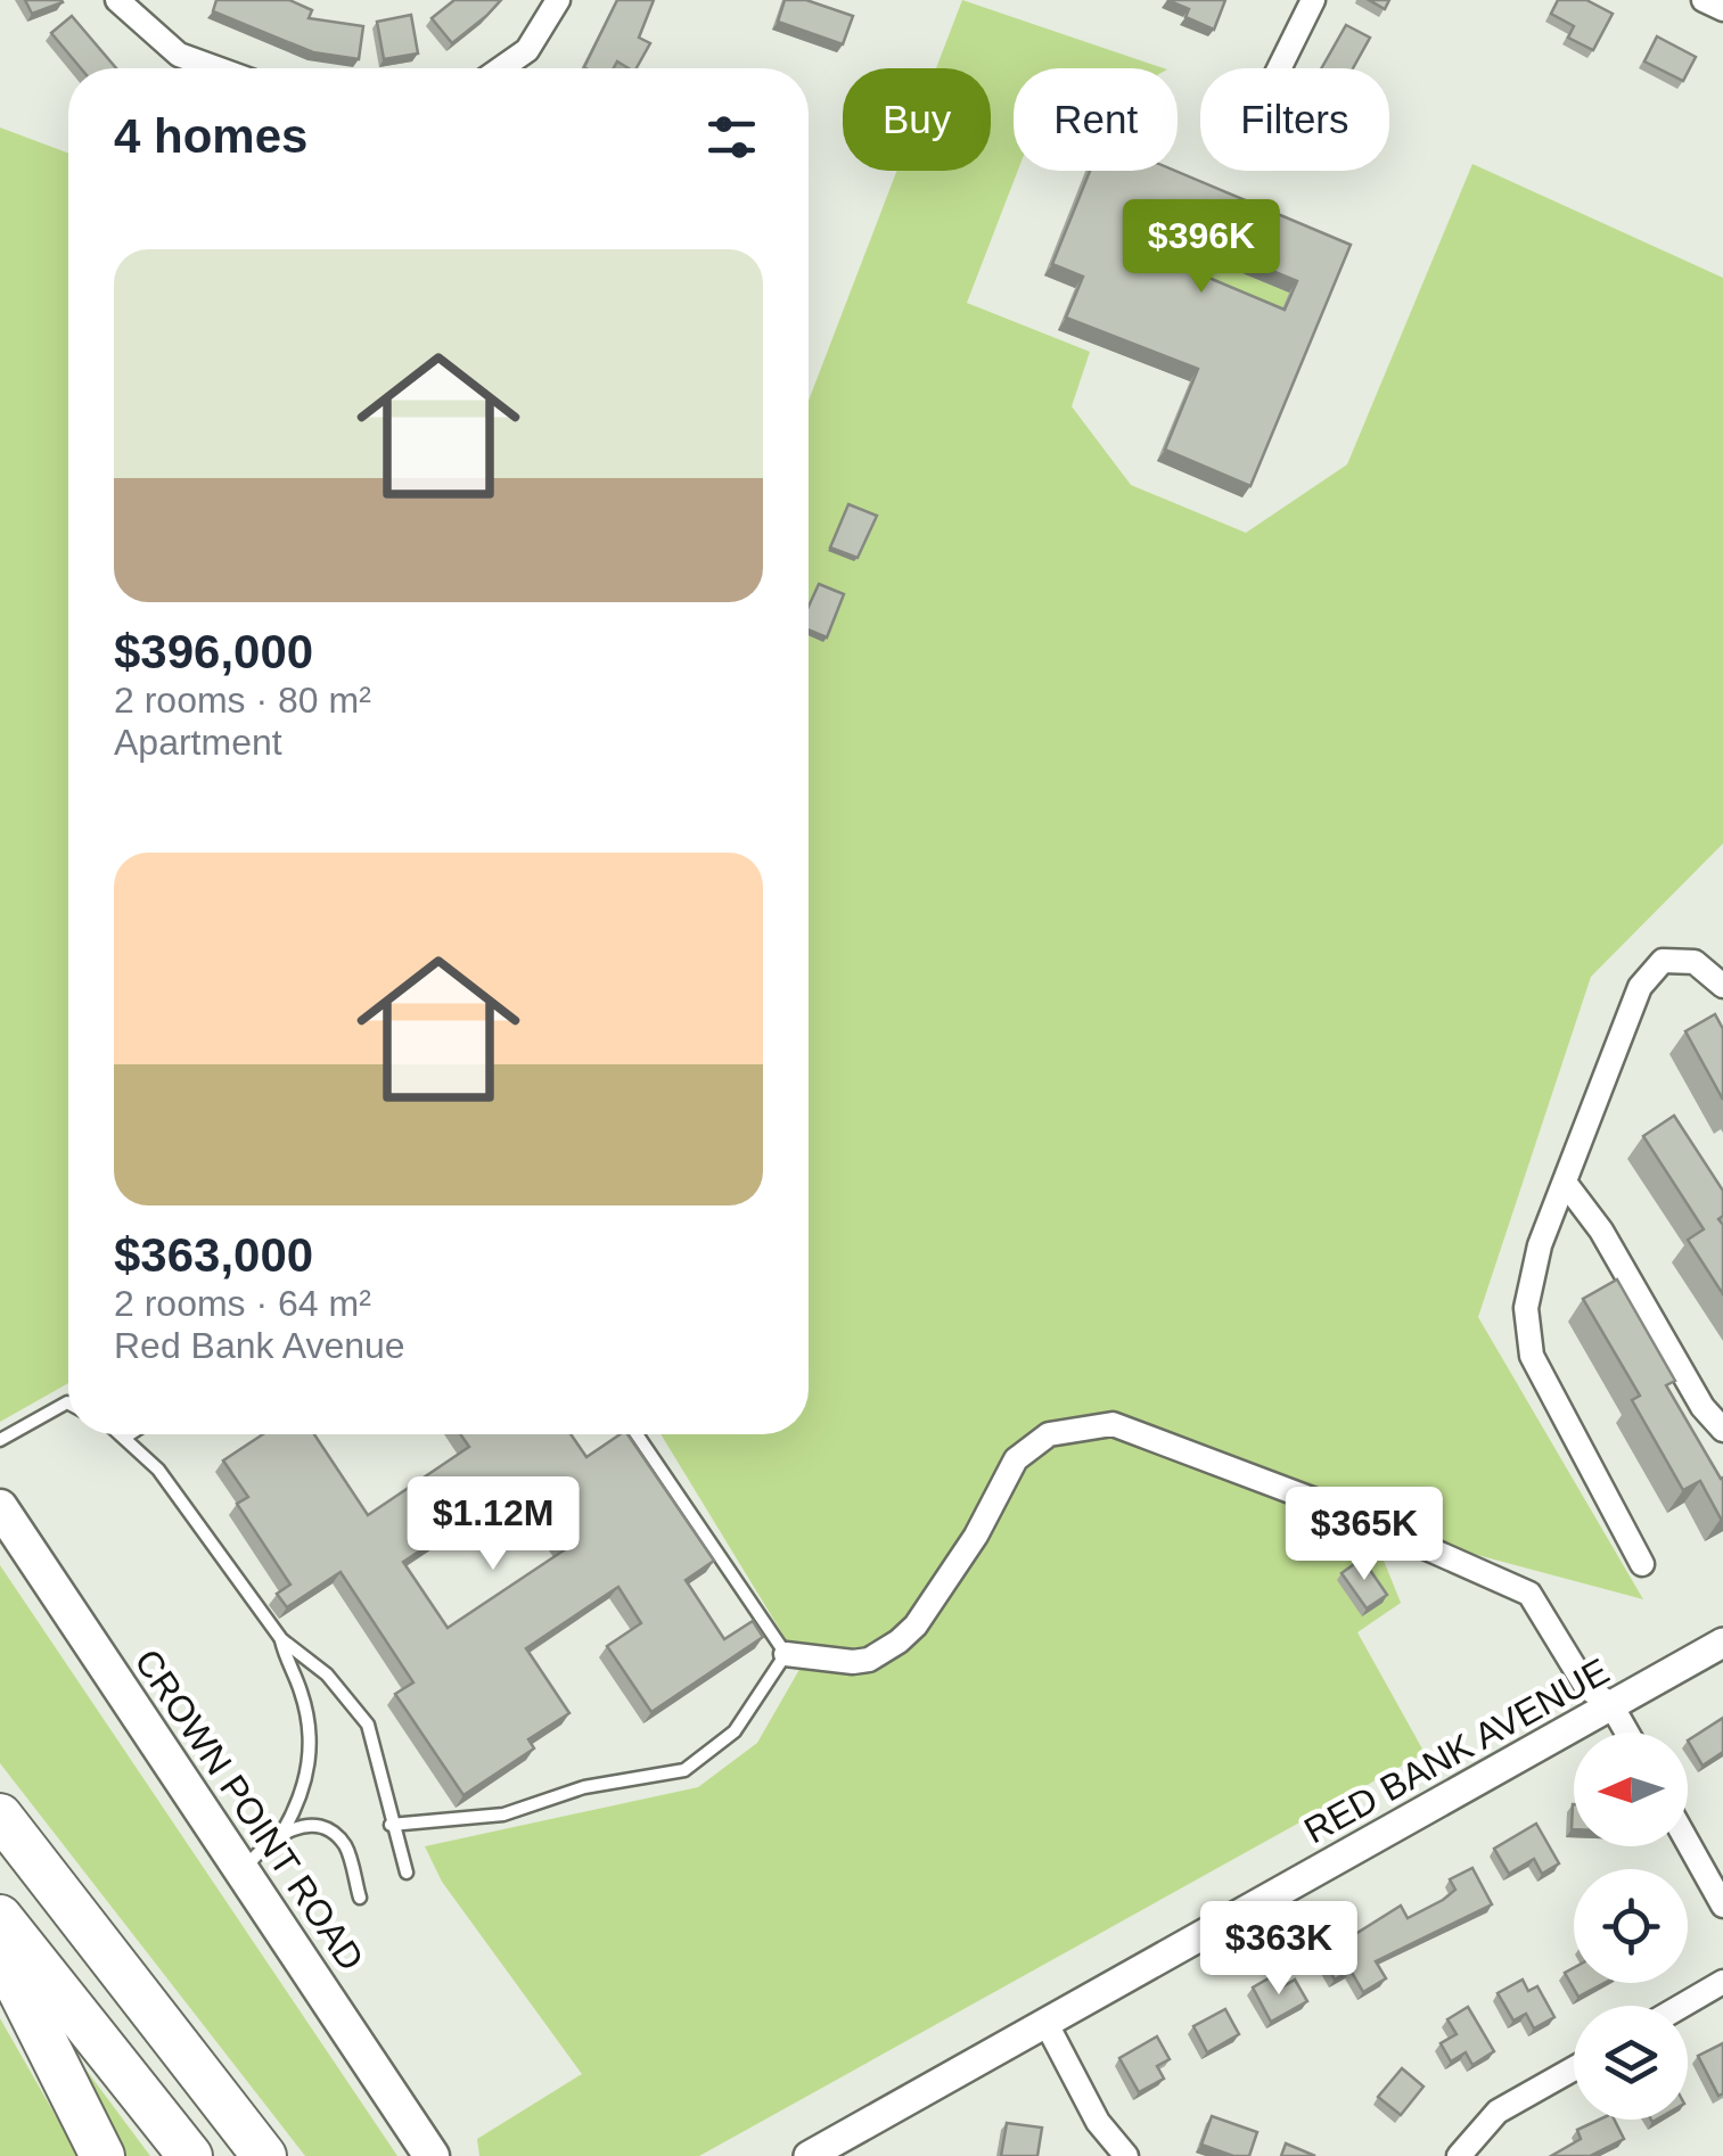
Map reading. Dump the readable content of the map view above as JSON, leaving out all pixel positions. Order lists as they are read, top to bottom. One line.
{"streets":{"main road":["CROWN POINT ROAD"],"street":["RED BANK AVENUE"]},"north":"left","page":{"chip":["Buy","Rent","Filters"],"heading":"4 homes","price":["$396K","$1.12M","$365K","$363K"],"list":[{"name":"$396,000","note":"2 rooms · 80 m² · Apartment"},{"name":"$363,000","note":"2 rooms · 64 m² · Red Bank Avenue"}]}}
